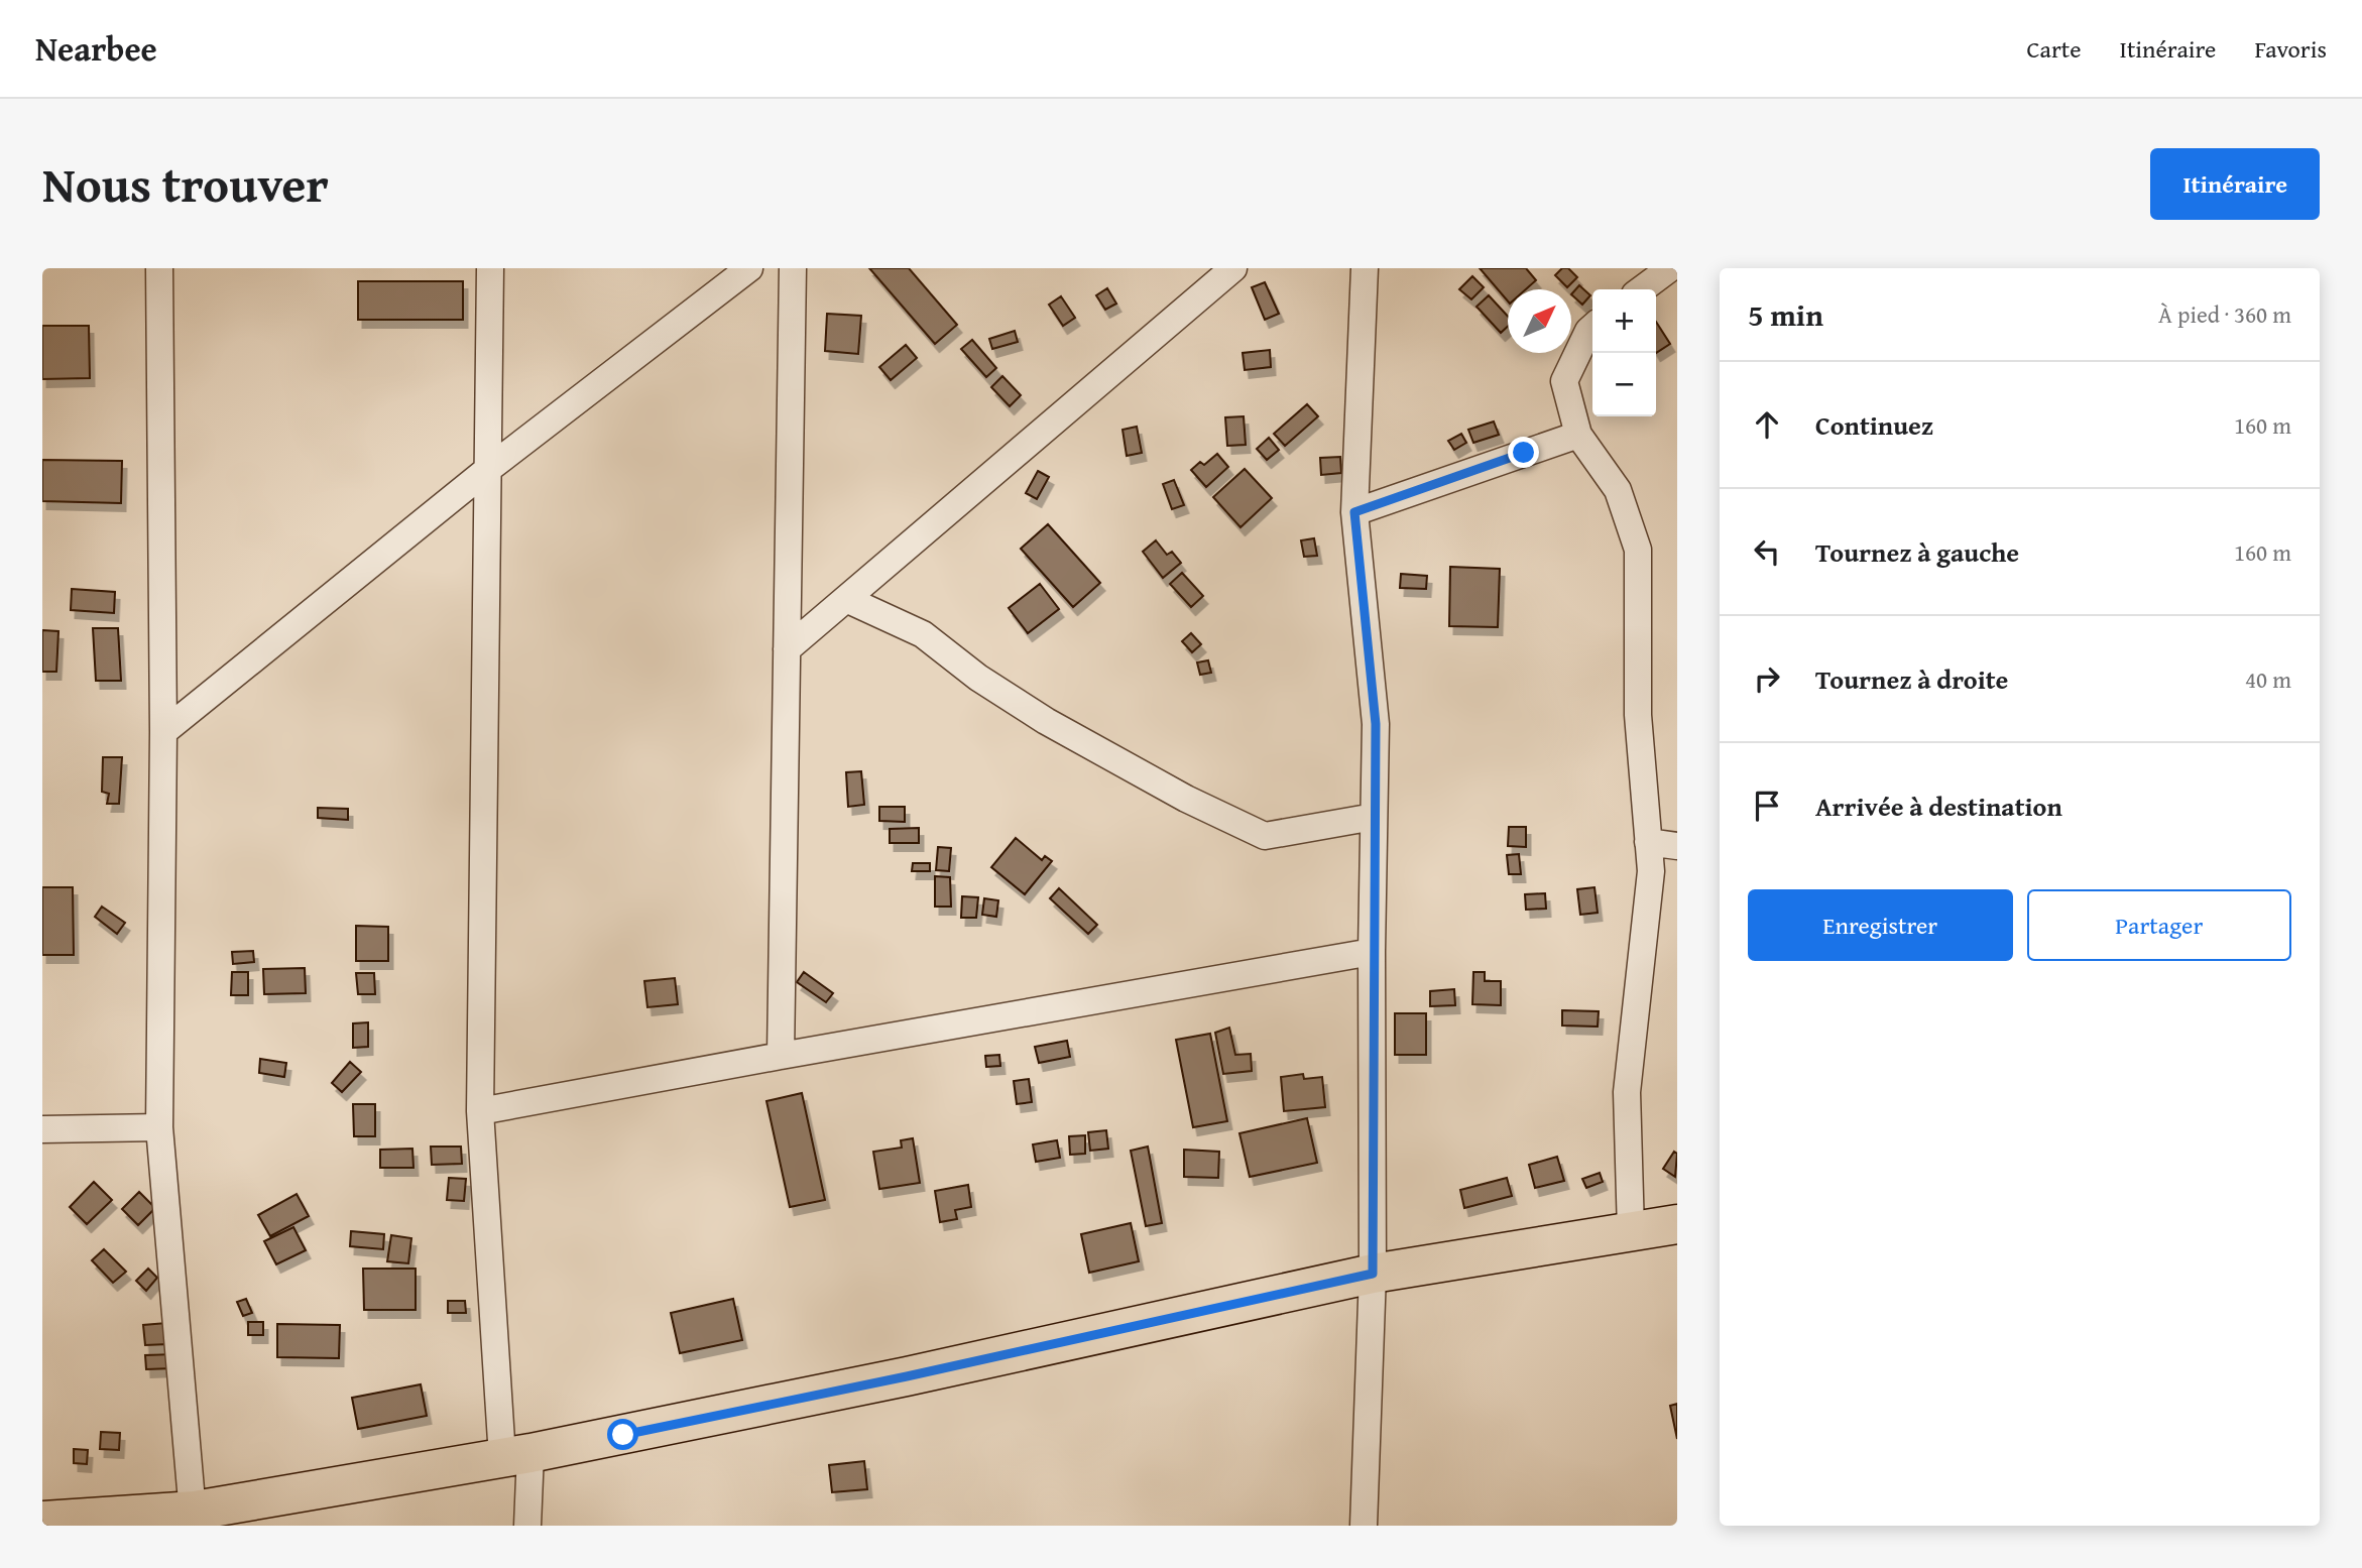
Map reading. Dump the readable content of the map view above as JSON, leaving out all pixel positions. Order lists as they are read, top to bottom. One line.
{"north":"top right","page":{"header":"Nearbee","nav":["Carte","Itinéraire","Favoris"],"title":"Nous trouver","buttons":["Itinéraire",["Enregistrer","Partager"]],"heading":["5 min","À pied · 360 m"],"map_buttons":["+","−"],"list":[["Continuez","160 m"],["Tournez à gauche","160 m"],["Tournez à droite","40 m"],"Arrivée à destination"]}}
